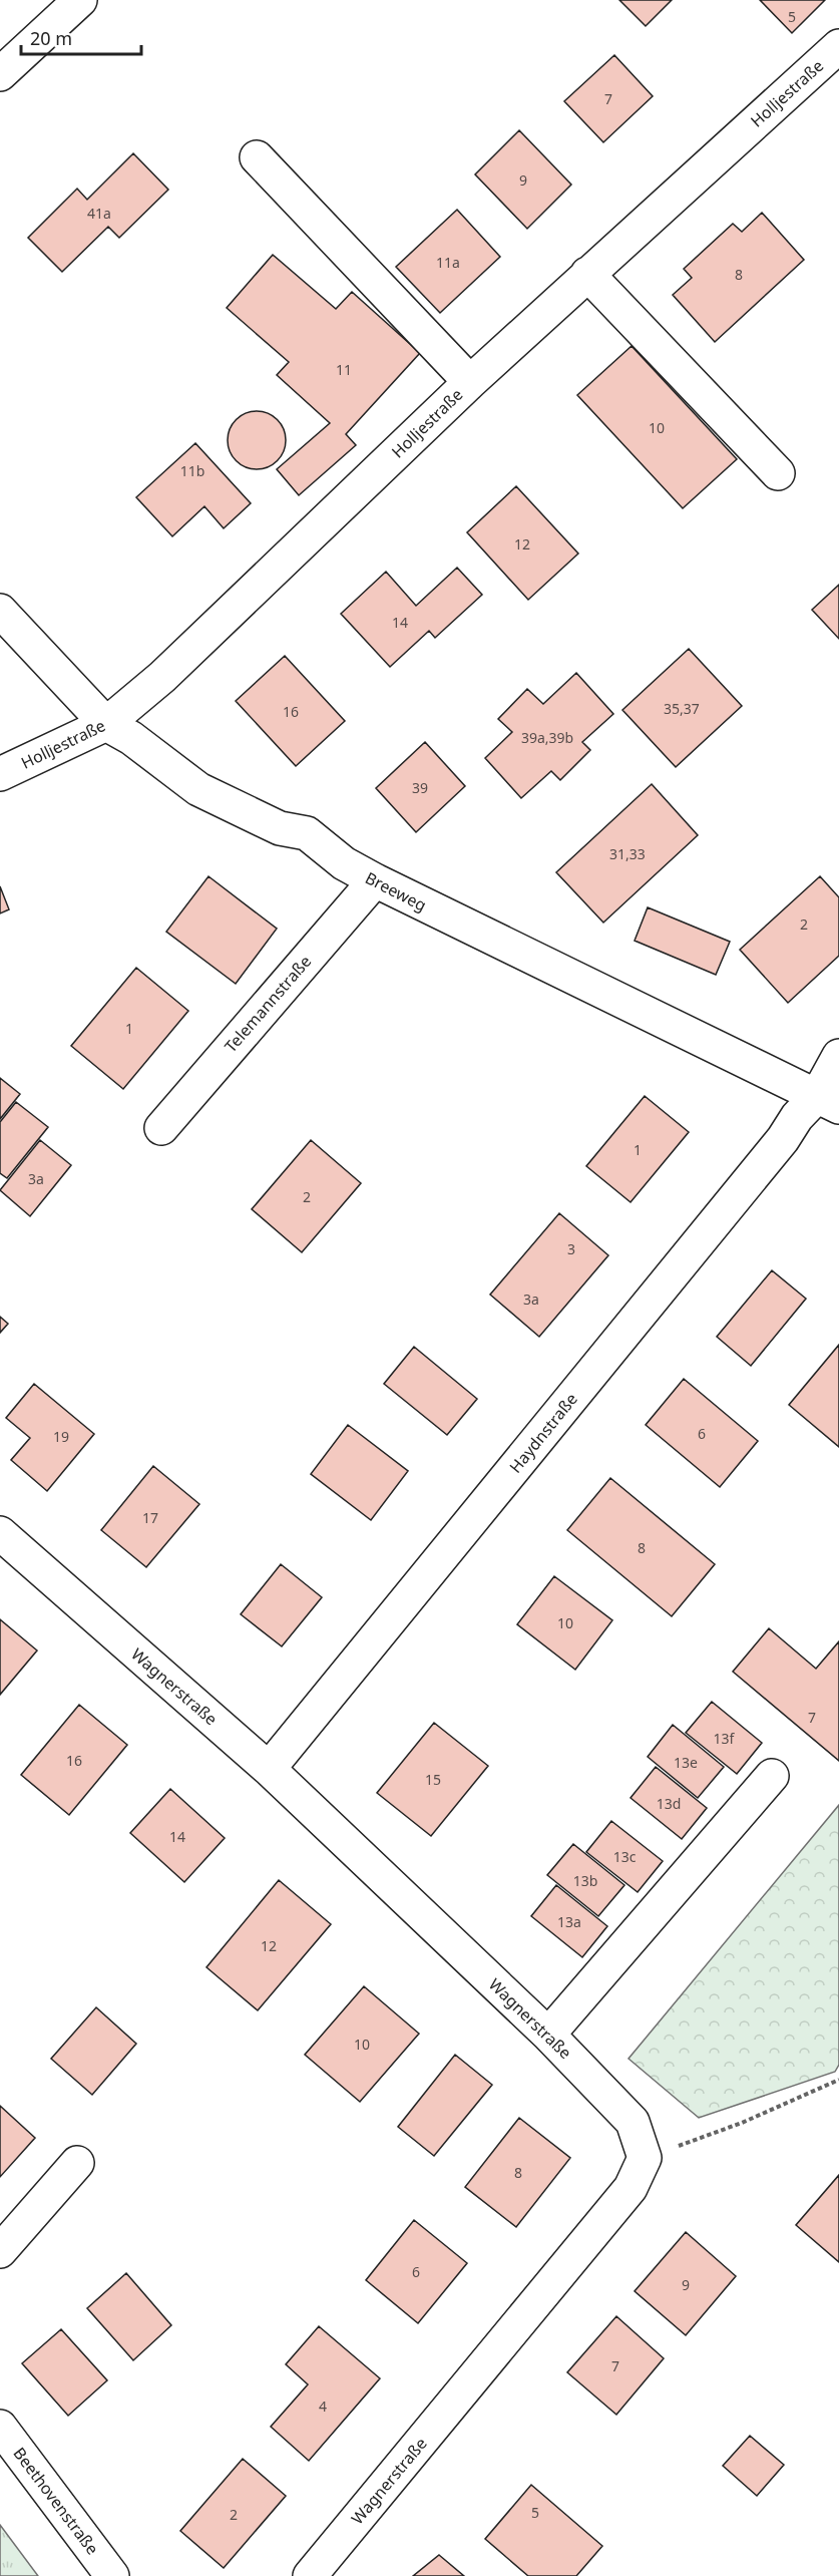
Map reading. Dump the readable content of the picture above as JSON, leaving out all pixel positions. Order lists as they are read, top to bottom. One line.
{"streets":{"street":["Holljestraße","Breeweg","Telemannstraße","Haydnstraße","Wagnerstraße","Beethovenstraße"]},"crossings":[["Holljestraße","Breeweg"],["Breeweg","Telemannstraße"],["Breeweg","Haydnstraße"],["Haydnstraße","Wagnerstraße"]],"house_numbers":["5","7","9","41a","11a","8","11","10","11b","12","14","35,37","16","39a,39b","39","31,33","2","1","1","3a","2","3","3a","6","19","17","8","10","7","13f","16","13e","15","13d","14","13c","13b","13a","12","10","8","6","9","7","4","5","2"],"scale_bar":"20 m"}
